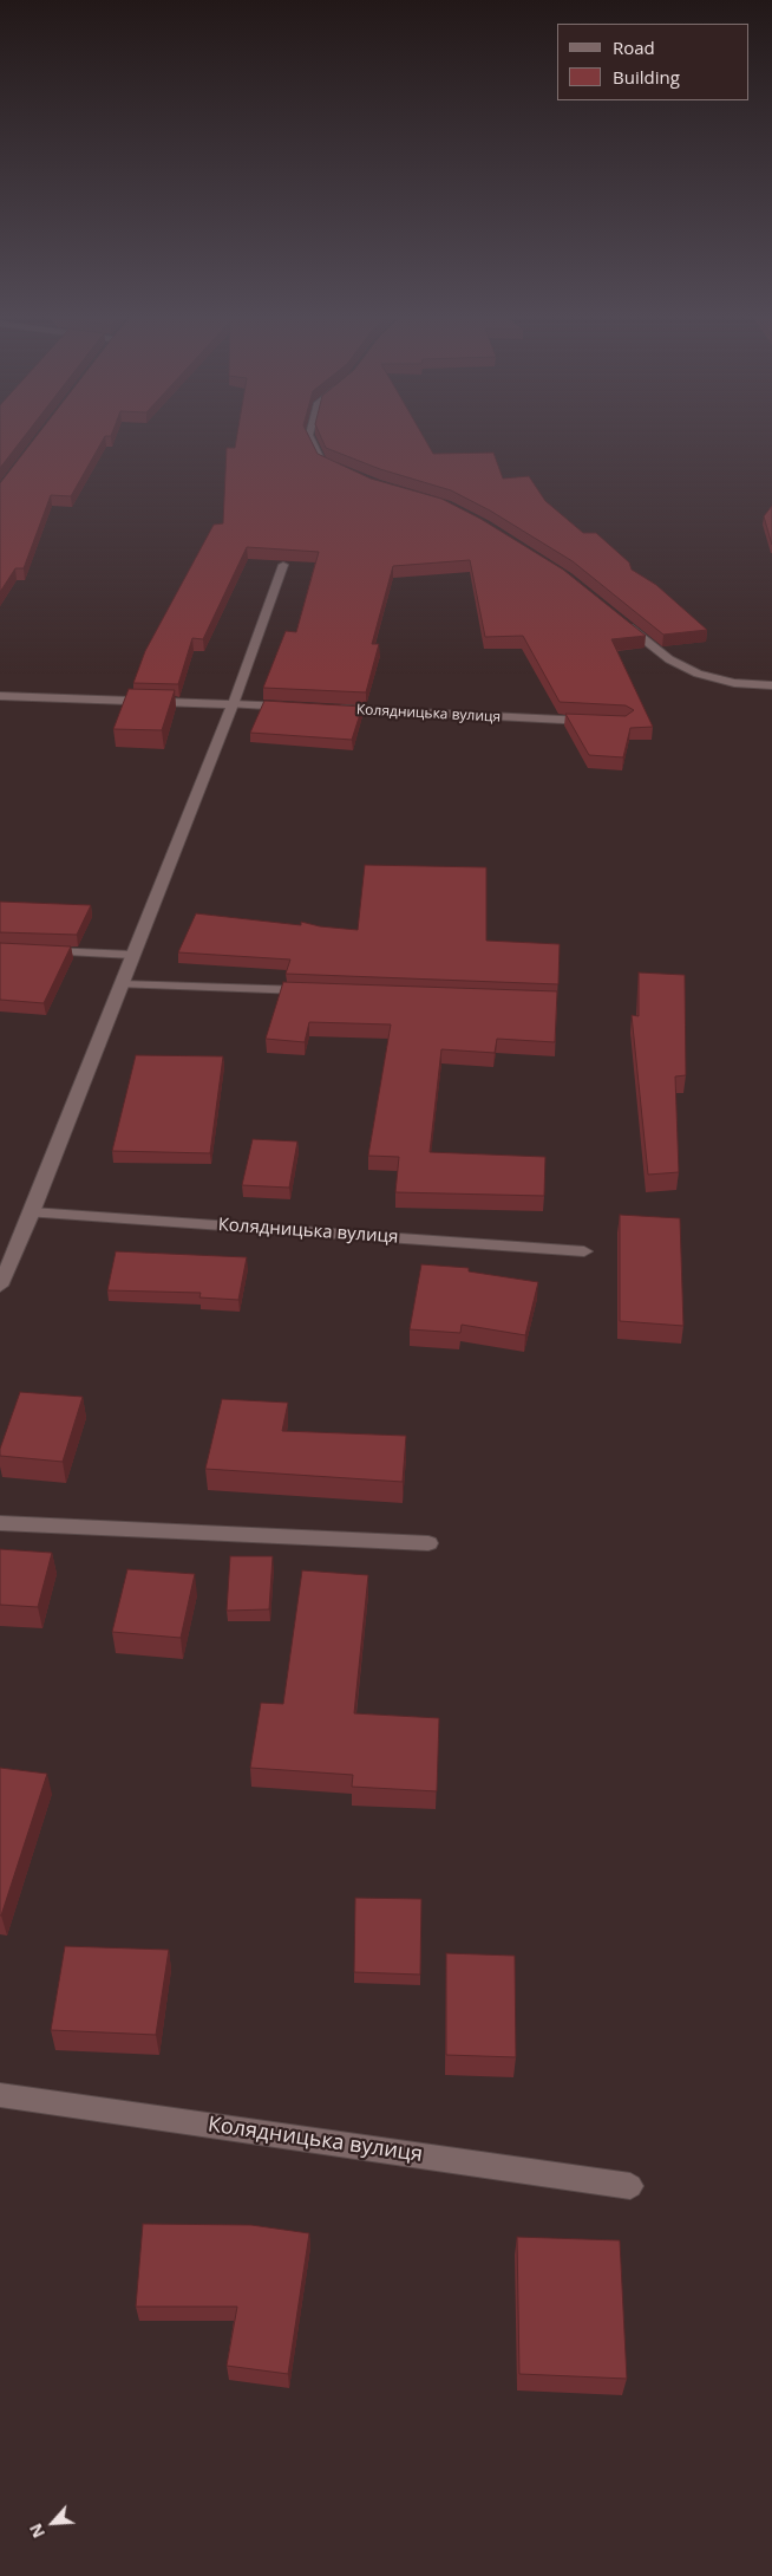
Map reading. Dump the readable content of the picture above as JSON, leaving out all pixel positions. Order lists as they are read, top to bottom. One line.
{"streets":{"street":["Колядницька вулиця"]},"legend":["Road","Building"],"north":"bottom left"}
